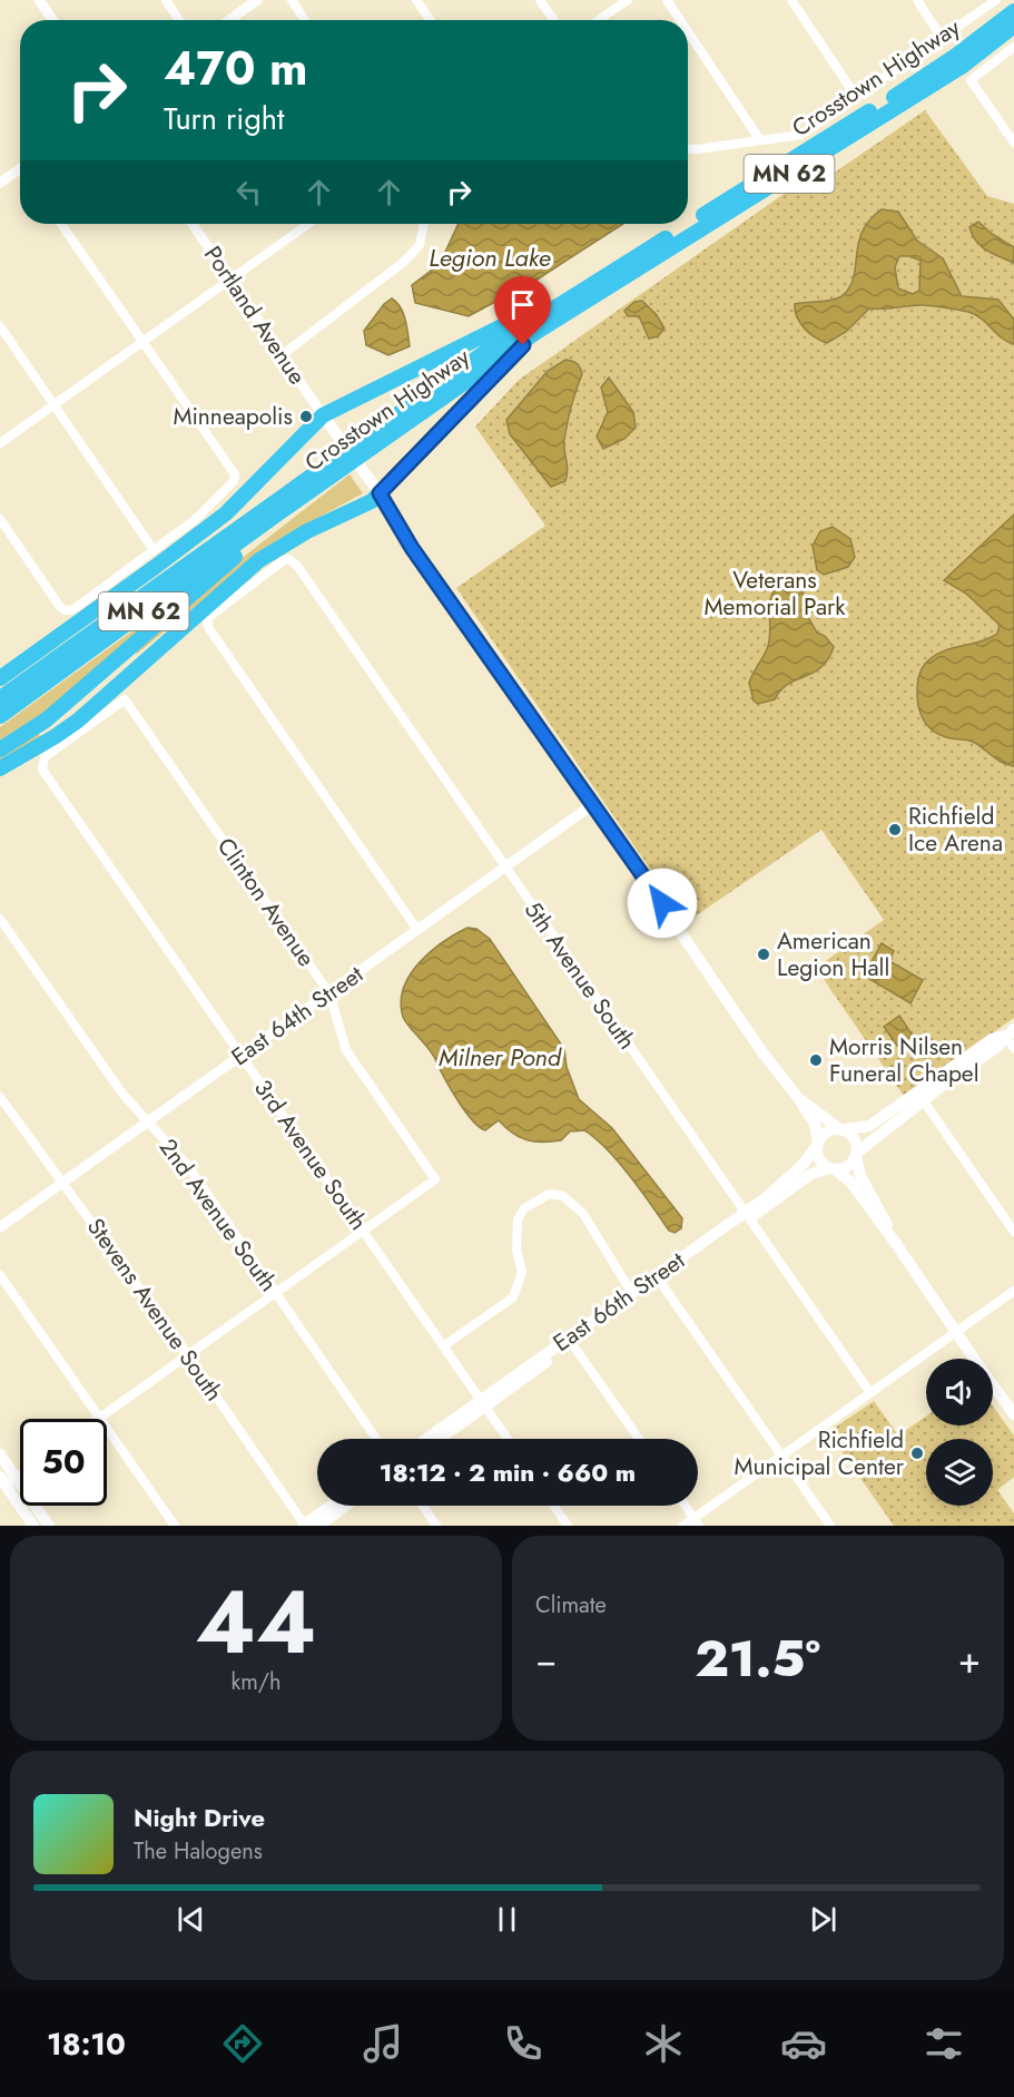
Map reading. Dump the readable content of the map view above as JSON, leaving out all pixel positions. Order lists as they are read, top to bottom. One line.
{"streets":{"highway":["Crosstown Highway","MN 62"],"main road":["East 66th Street"],"street":["Portland Avenue","Clinton Avenue","5th Avenue South","East 64th Street","3rd Avenue South","2nd Avenue South","Stevens Avenue South"]},"crossings":[["Clinton Avenue","East 64th Street"],["Clinton Avenue","3rd Avenue South"],["5th Avenue South","East 64th Street"],["5th Avenue South","East 66th Street"],["East 64th Street","3rd Avenue South"],["East 64th Street","2nd Avenue South"],["East 64th Street","Stevens Avenue South"],["3rd Avenue South","East 66th Street"]],"water":["Legion Lake","Milner Pond"],"parks":["Veterans Memorial Park"],"places":["Minneapolis","Richfield Ice Arena","American Legion Hall","Morris Nilsen Funeral Chapel","Richfield Municipal Center"],"page":{"turn":["470 m","Turn right"],"limit":"50","trip":"18:12 · 2 min · 660 m","tile":[["44","km/h"],"Climate"],"heat":["−","21.5°","+"],"song":["Night Drive","The Halogens"],"tabs":"18:10"}}
